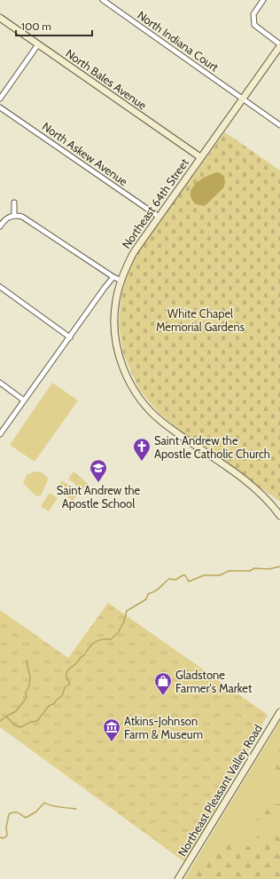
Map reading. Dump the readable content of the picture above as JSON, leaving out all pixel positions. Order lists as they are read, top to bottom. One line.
{"streets":{"street":["North Indiana Court","North Bales Avenue","North Askew Avenue","Northeast 64th Street","Northeast Pleasant Valley Road"]},"crossings":[["North Indiana Court","Northeast 64th Street"],["North Bales Avenue","Northeast 64th Street"],["North Askew Avenue","Northeast 64th Street"]],"parks":["White Chapel Memorial Gardens"],"places":{"church":["Saint Andrew the Apostle Catholic Church"],"school or university":["Saint Andrew the Apostle School"],"shop":["Gladstone Farmer's Market"],"museum":["Atkins-Johnson Farm & Museum"]},"scale_bar":"100 m"}
